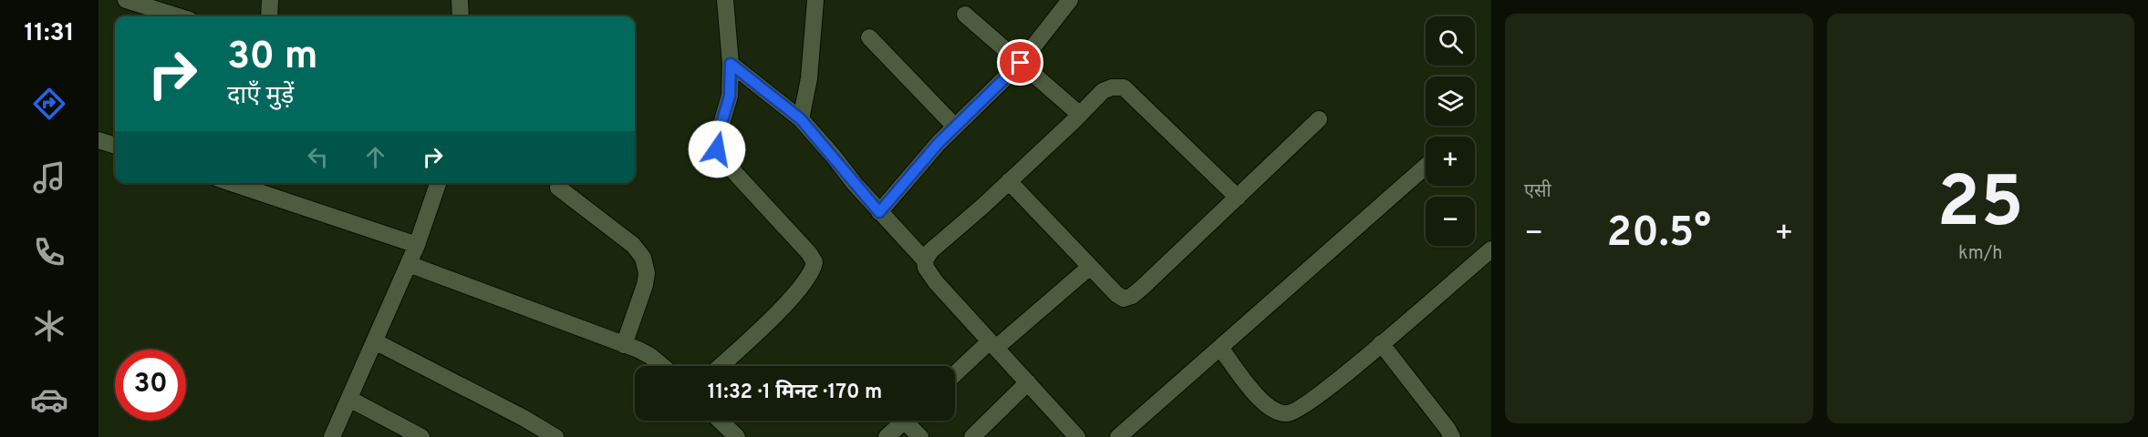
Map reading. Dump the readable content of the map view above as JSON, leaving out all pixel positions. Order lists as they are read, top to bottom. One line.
{"page":{"tabs":"11:31","tile":["एसी",["25","km/h"]],"map_buttons":["+","−"],"turn":["30 m","दाएँ मुड़ें"],"heat":["−","20.5°","+"],"limit":"30","trip":"11:32 · 1 मिनट · 170 m"}}
